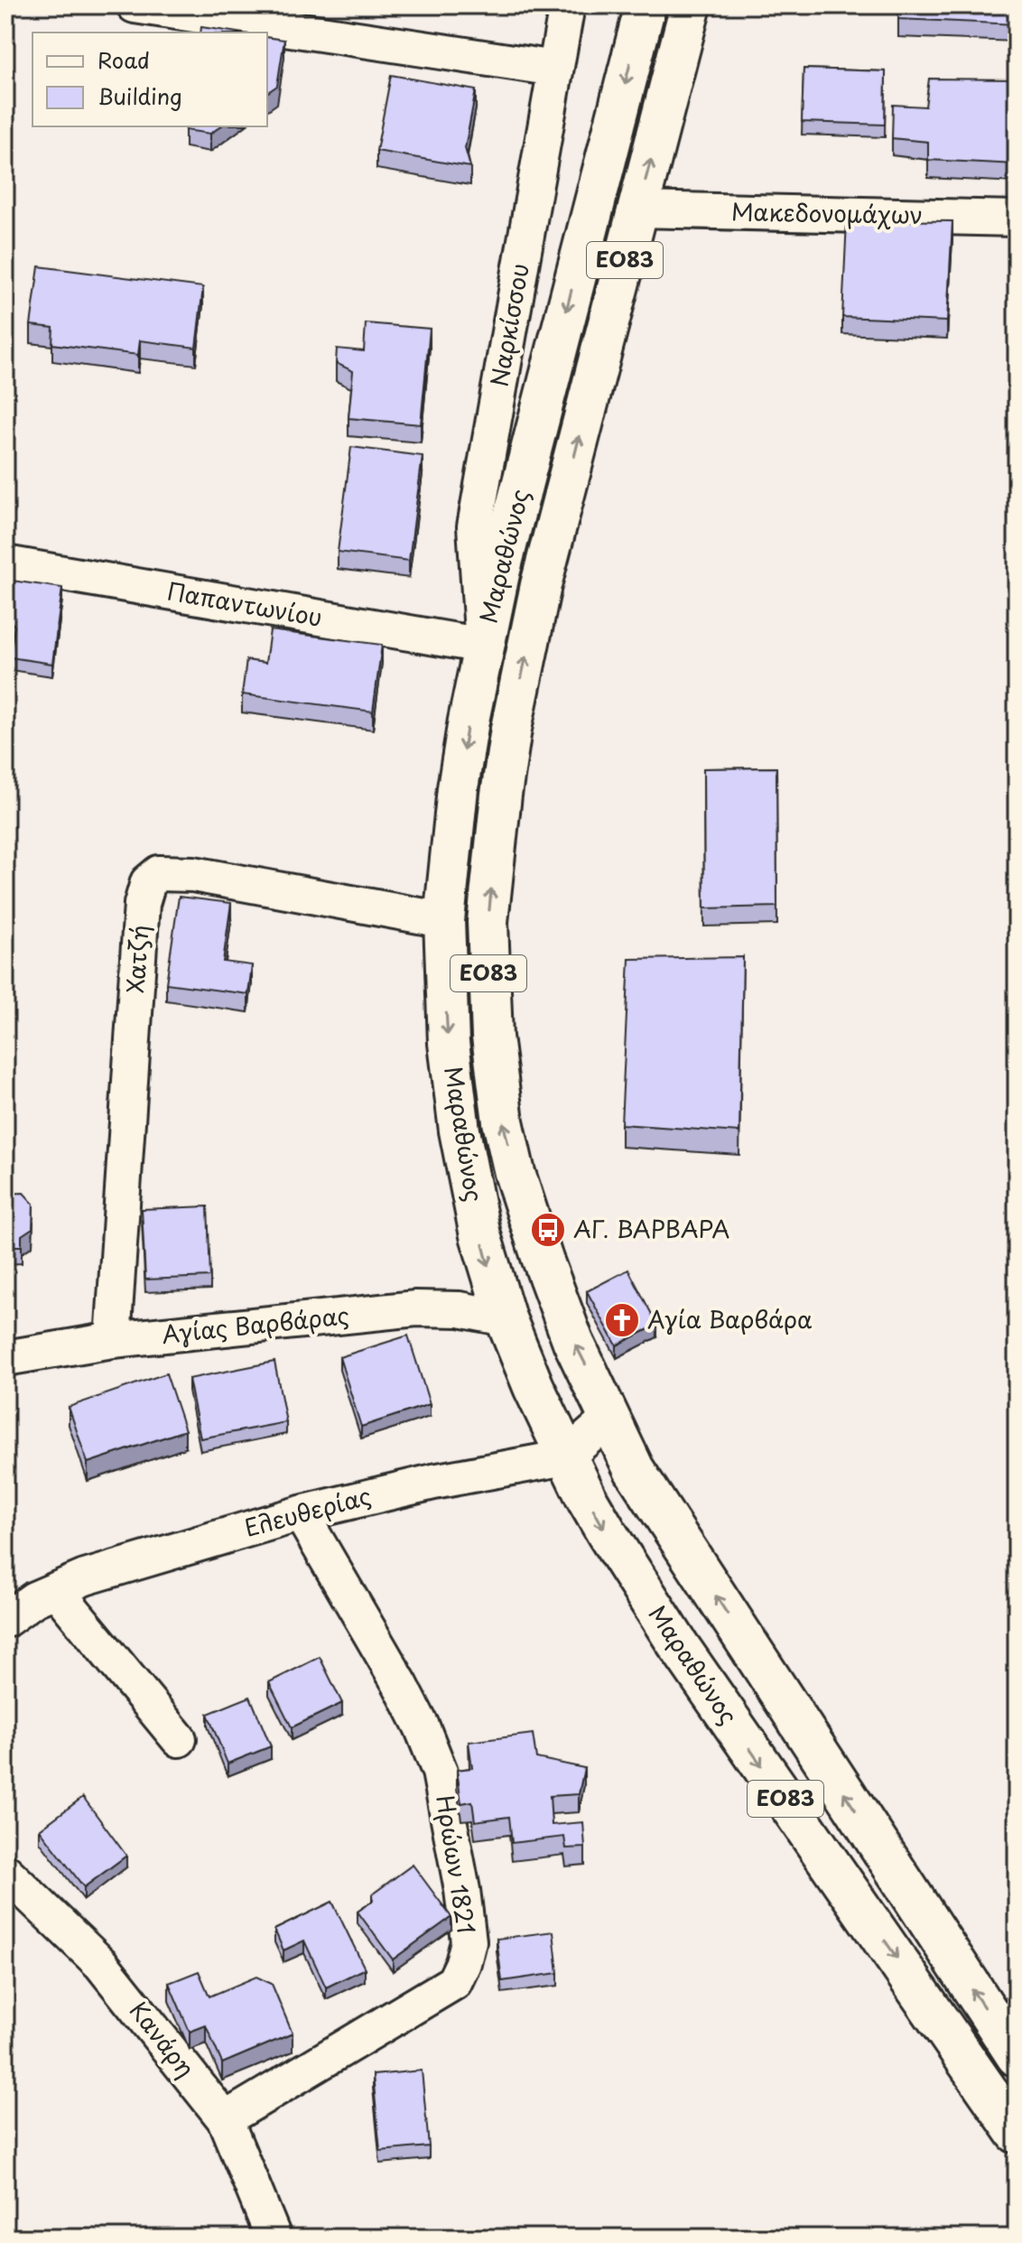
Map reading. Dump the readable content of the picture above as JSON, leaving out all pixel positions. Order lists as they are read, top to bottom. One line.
{"streets":{"main road":["ΕΟ83","Μαραθώνος"],"street":["Μακεδονομάχων","Ναρκίσσου","Παπαντωνίου","Χατζή","Αγίας Βαρβάρας","Ελευθερίας","Ηρώων 1821","Κανάρη"]},"crossings":[["Μακεδονομάχων","Μαραθώνος"],["Ναρκίσσου","Μαραθώνος"],["Ναρκίσσου","Παπαντωνίου"],["Μαραθώνος","Παπαντωνίου"],["Μαραθώνος","Χατζή"],["Μαραθώνος","Αγίας Βαρβάρας"],["Μαραθώνος","Ελευθερίας"],["Χατζή","Αγίας Βαρβάρας"],["Ελευθερίας","Ηρώων 1821"],["Ηρώων 1821","Κανάρη"]],"places":{"bus stop":["ΑΓ. ΒΑΡΒΑΡΑ"],"church":["Αγία Βαρβάρα"]},"legend":["Road","Building"]}
